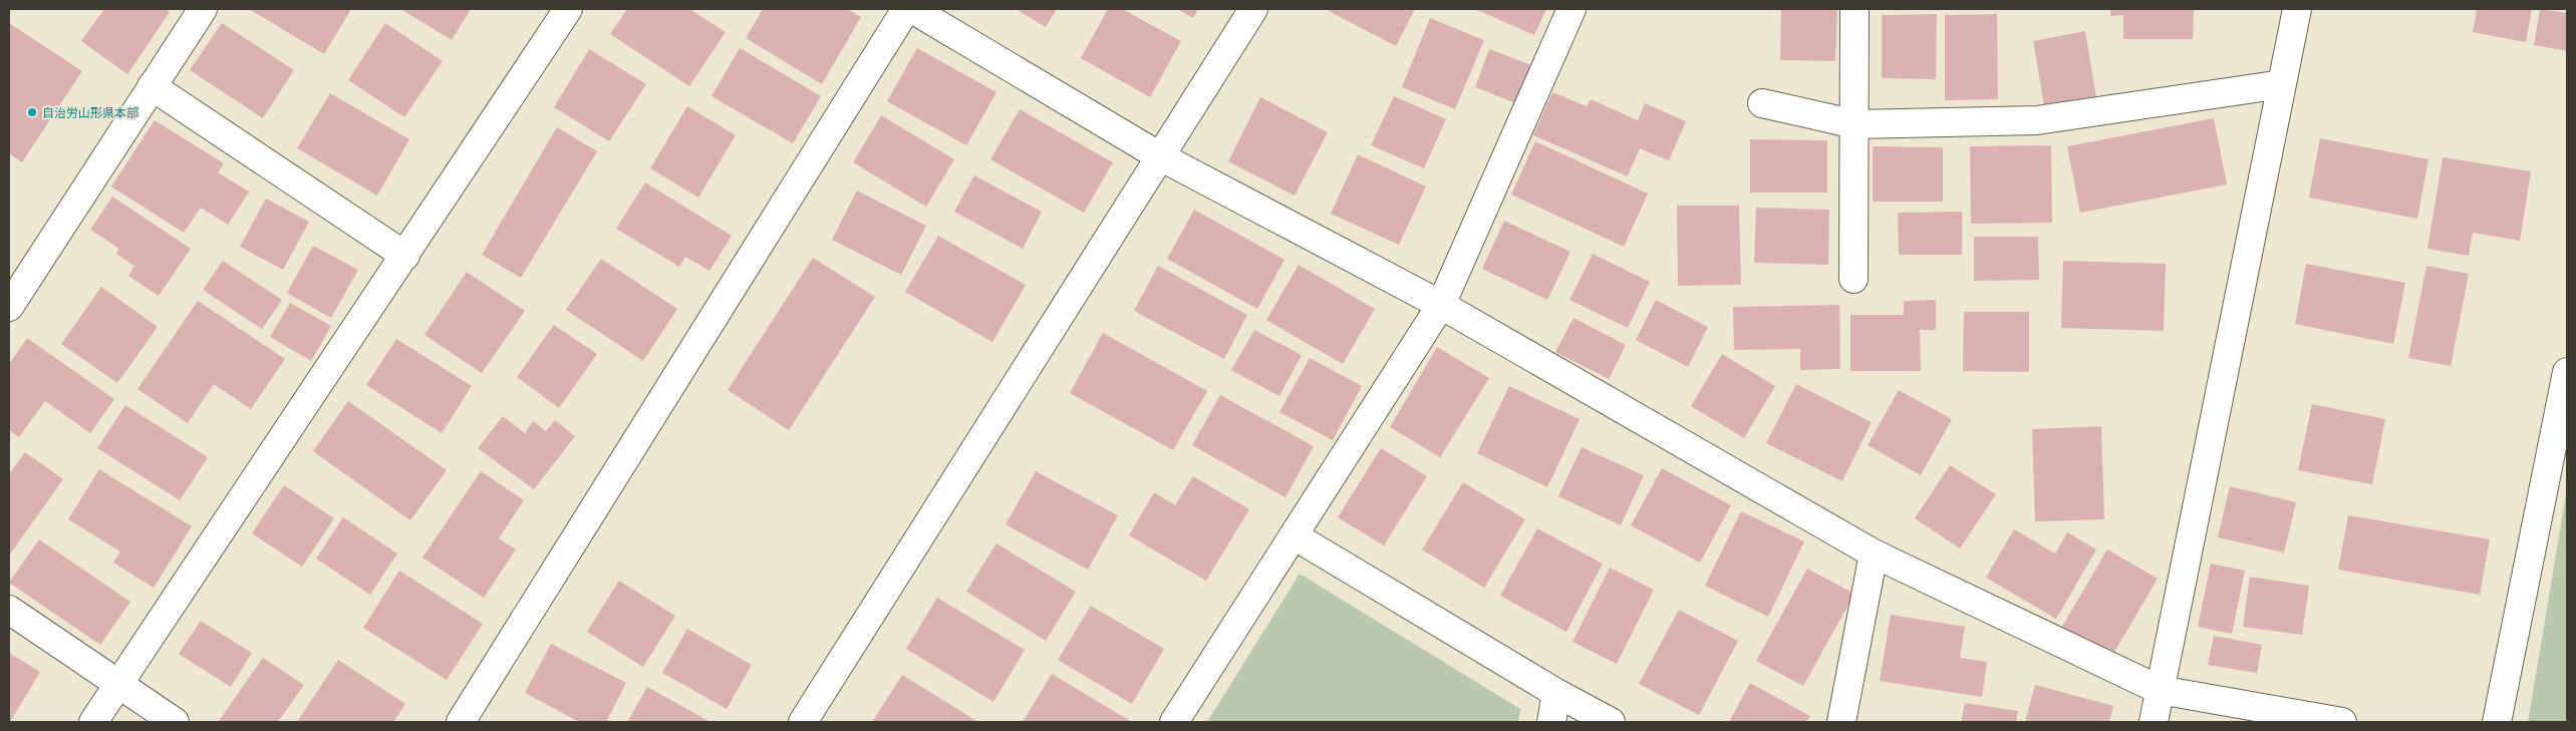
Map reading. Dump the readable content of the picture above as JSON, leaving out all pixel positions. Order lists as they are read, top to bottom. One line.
{"places":["自治労山形県本部"]}
